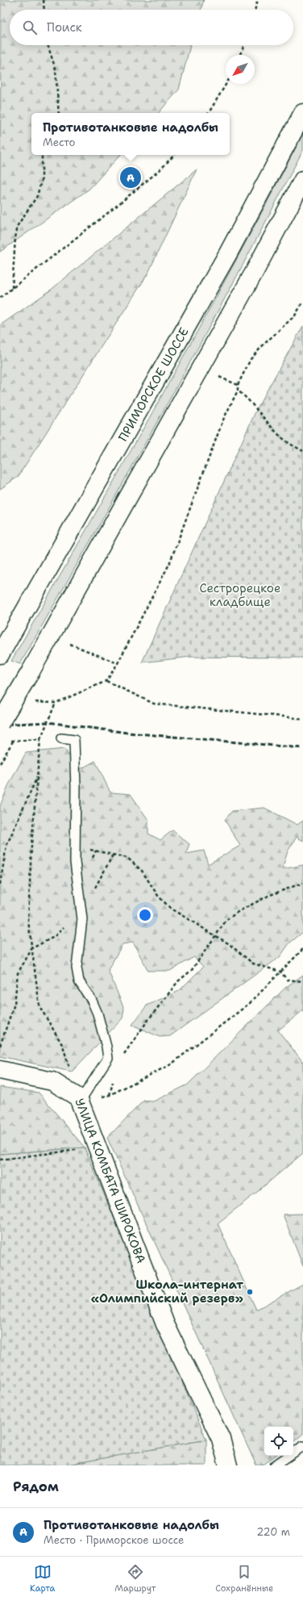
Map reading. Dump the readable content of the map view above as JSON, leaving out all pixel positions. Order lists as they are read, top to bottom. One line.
{"streets":{"main road":["ПРИМОРСКОЕ ШОССЕ","УЛИЦА КОМБАТА ШИРОКОВА"]},"parks":["Сестрорецкое кладбище"],"places":["Школа-интернат «Олимпийский резерв»"],"north":"bottom left","page":{"search":"Поиск","popup":["Противотанковые надолбы","Место"],"pins":"A","heading":"Рядом","list":[{"mark":"A","name":"Противотанковые надолбы","note":"Место · Приморское шоссе","value":"220 m"}],"nav":["Карта","Маршрут","Сохранённые"]}}
